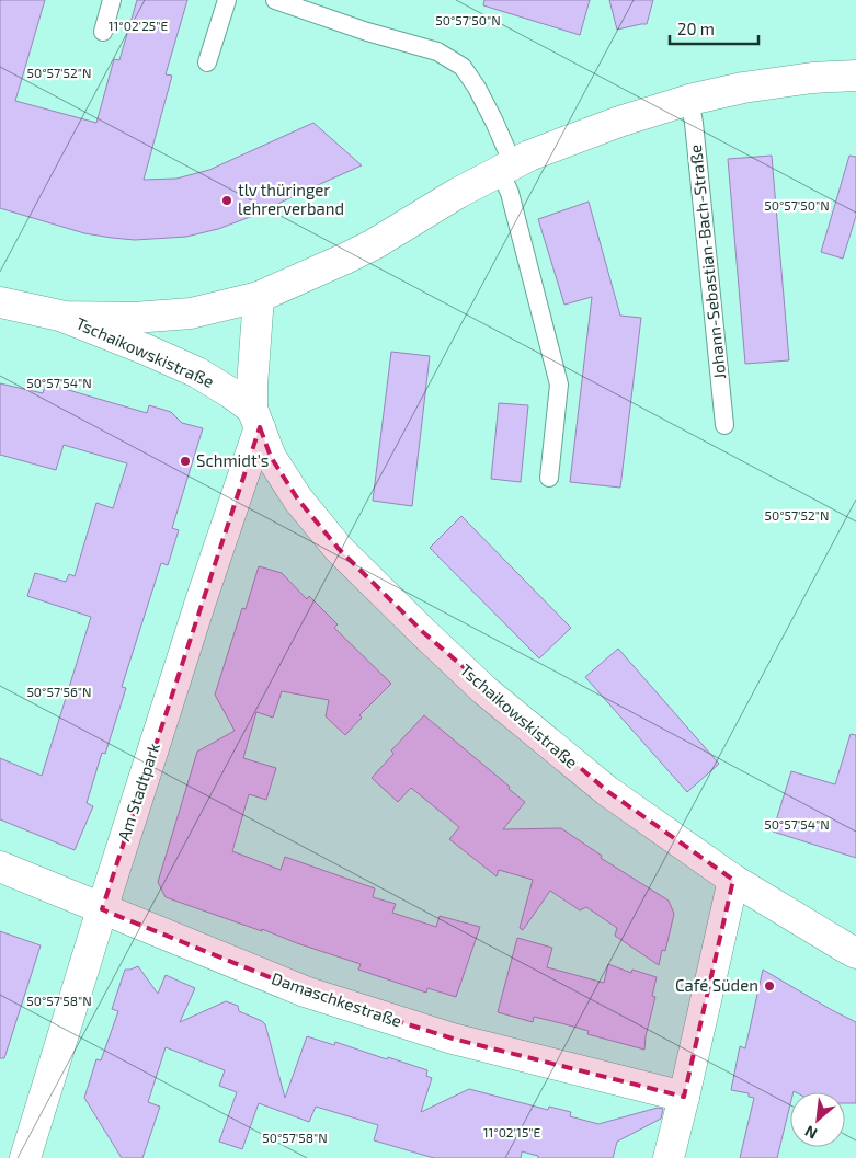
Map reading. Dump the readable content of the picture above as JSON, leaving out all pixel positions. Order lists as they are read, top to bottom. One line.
{"streets":{"street":["Tschaikowskistraße","Am Stadtpark","Damaschkestraße"],"lane":["Johann-Sebastian-Bach-Straße"]},"crossings":[["Tschaikowskistraße","Am Stadtpark"],["Am Stadtpark","Damaschkestraße"]],"places":["tlv thüringer lehrerverband","Schmidt's","Café Süden"],"scale_bar":"20 m","north":"bottom left","coordinates":["50°57'50\"N","11°02'25\"E","50°57'52\"N","50°57'54\"N","50°57'56\"N","50°57'58\"N","11°02'15\"E"]}
